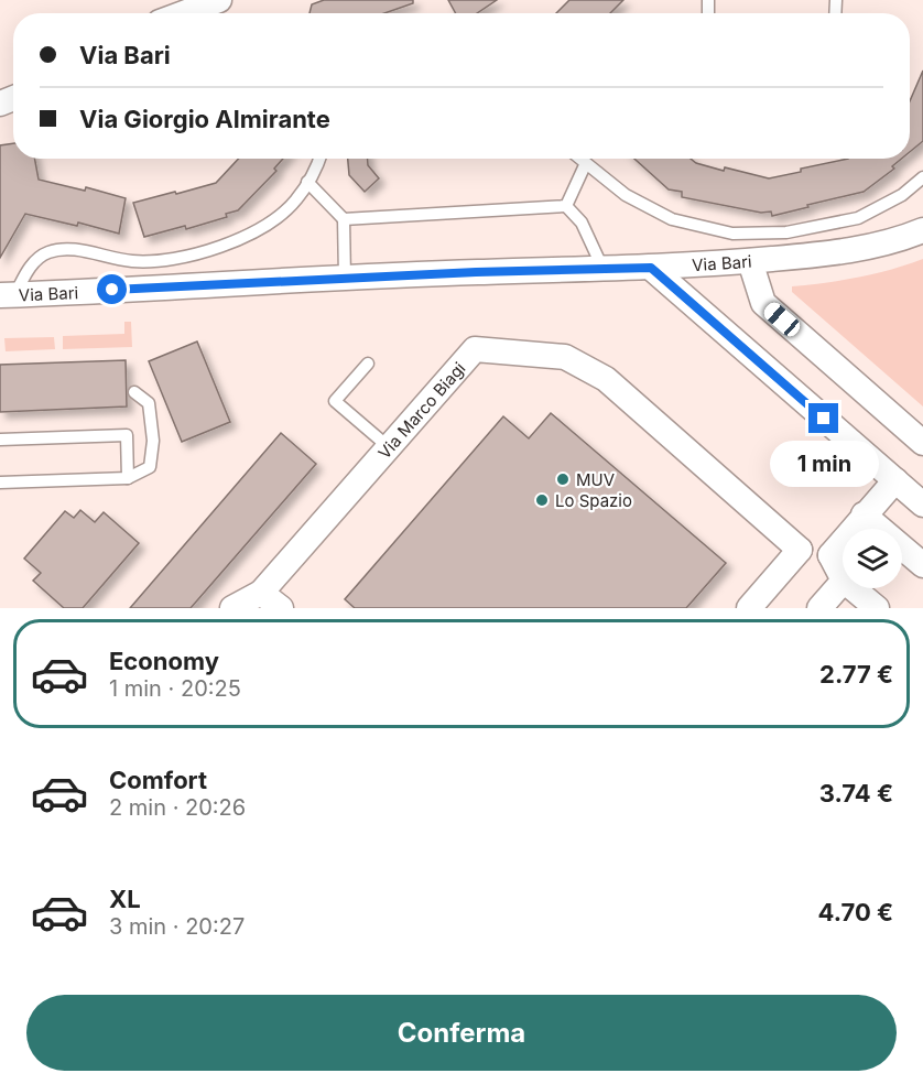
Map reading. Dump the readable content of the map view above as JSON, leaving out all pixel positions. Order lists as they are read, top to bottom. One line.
{"streets":{"street":["Via Bari","Via Marco Biagi"]},"places":["MUV","Lo Spazio"],"page":{"banner":["Via Bari","Via Giorgio Almirante"],"bubble":"1 min","list":[{"name":"Economy","note":"1 min · 20:25","value":"2.77 €"},{"name":"Comfort","note":"2 min · 20:26","value":"3.74 €"},{"name":"XL","note":"3 min · 20:27","value":"4.70 €"}],"buttons":"Conferma"}}
